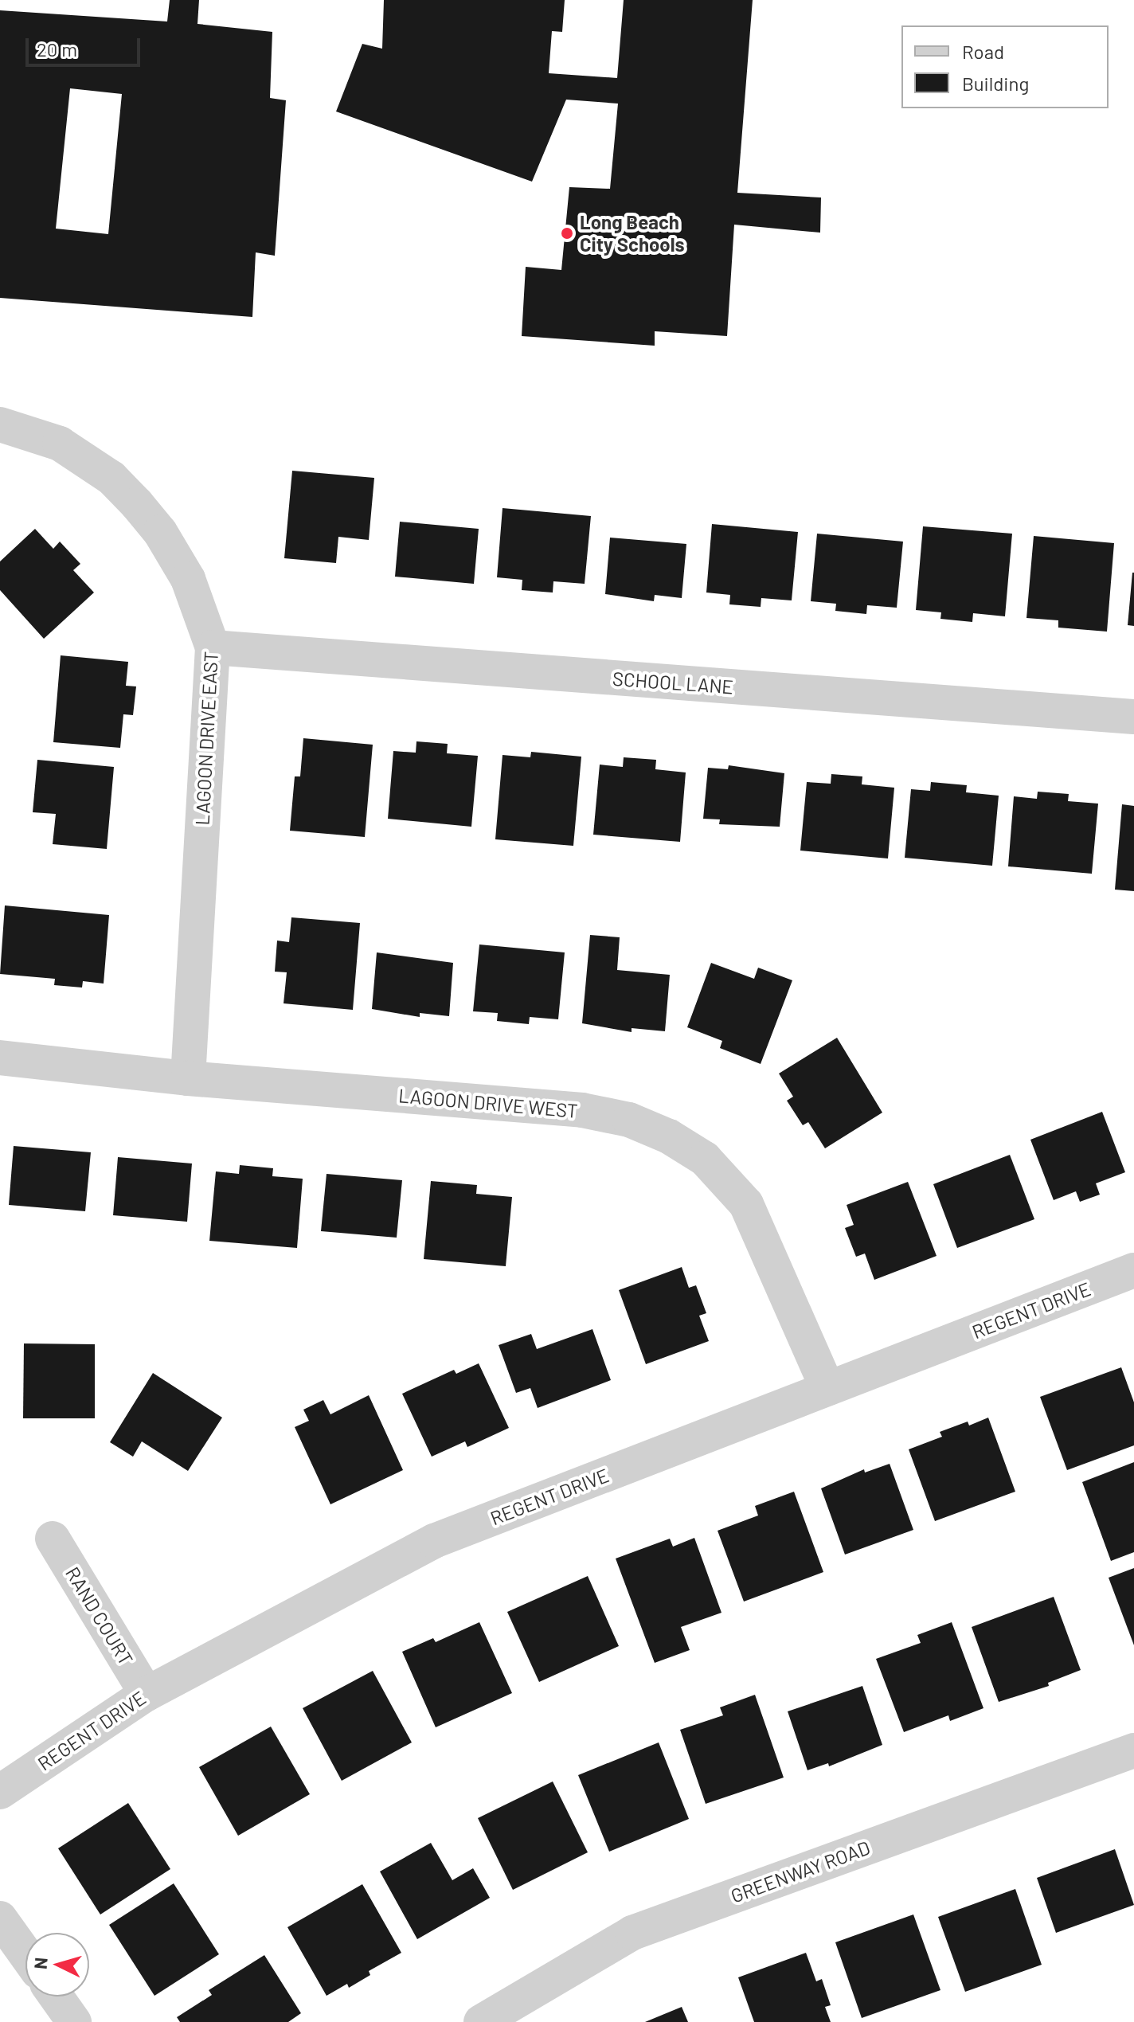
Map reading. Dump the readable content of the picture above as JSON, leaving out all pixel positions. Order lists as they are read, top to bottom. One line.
{"streets":{"street":["SCHOOL LANE","LAGOON DRIVE EAST","LAGOON DRIVE WEST","REGENT DRIVE","RAND COURT","GREENWAY ROAD"]},"crossings":[["SCHOOL LANE","LAGOON DRIVE EAST"],["LAGOON DRIVE EAST","LAGOON DRIVE WEST"],["LAGOON DRIVE WEST","REGENT DRIVE"],["REGENT DRIVE","RAND COURT"]],"places":["Long Beach City Schools"],"legend":["Road","Building"],"scale_bar":"20 m","north":"left"}
